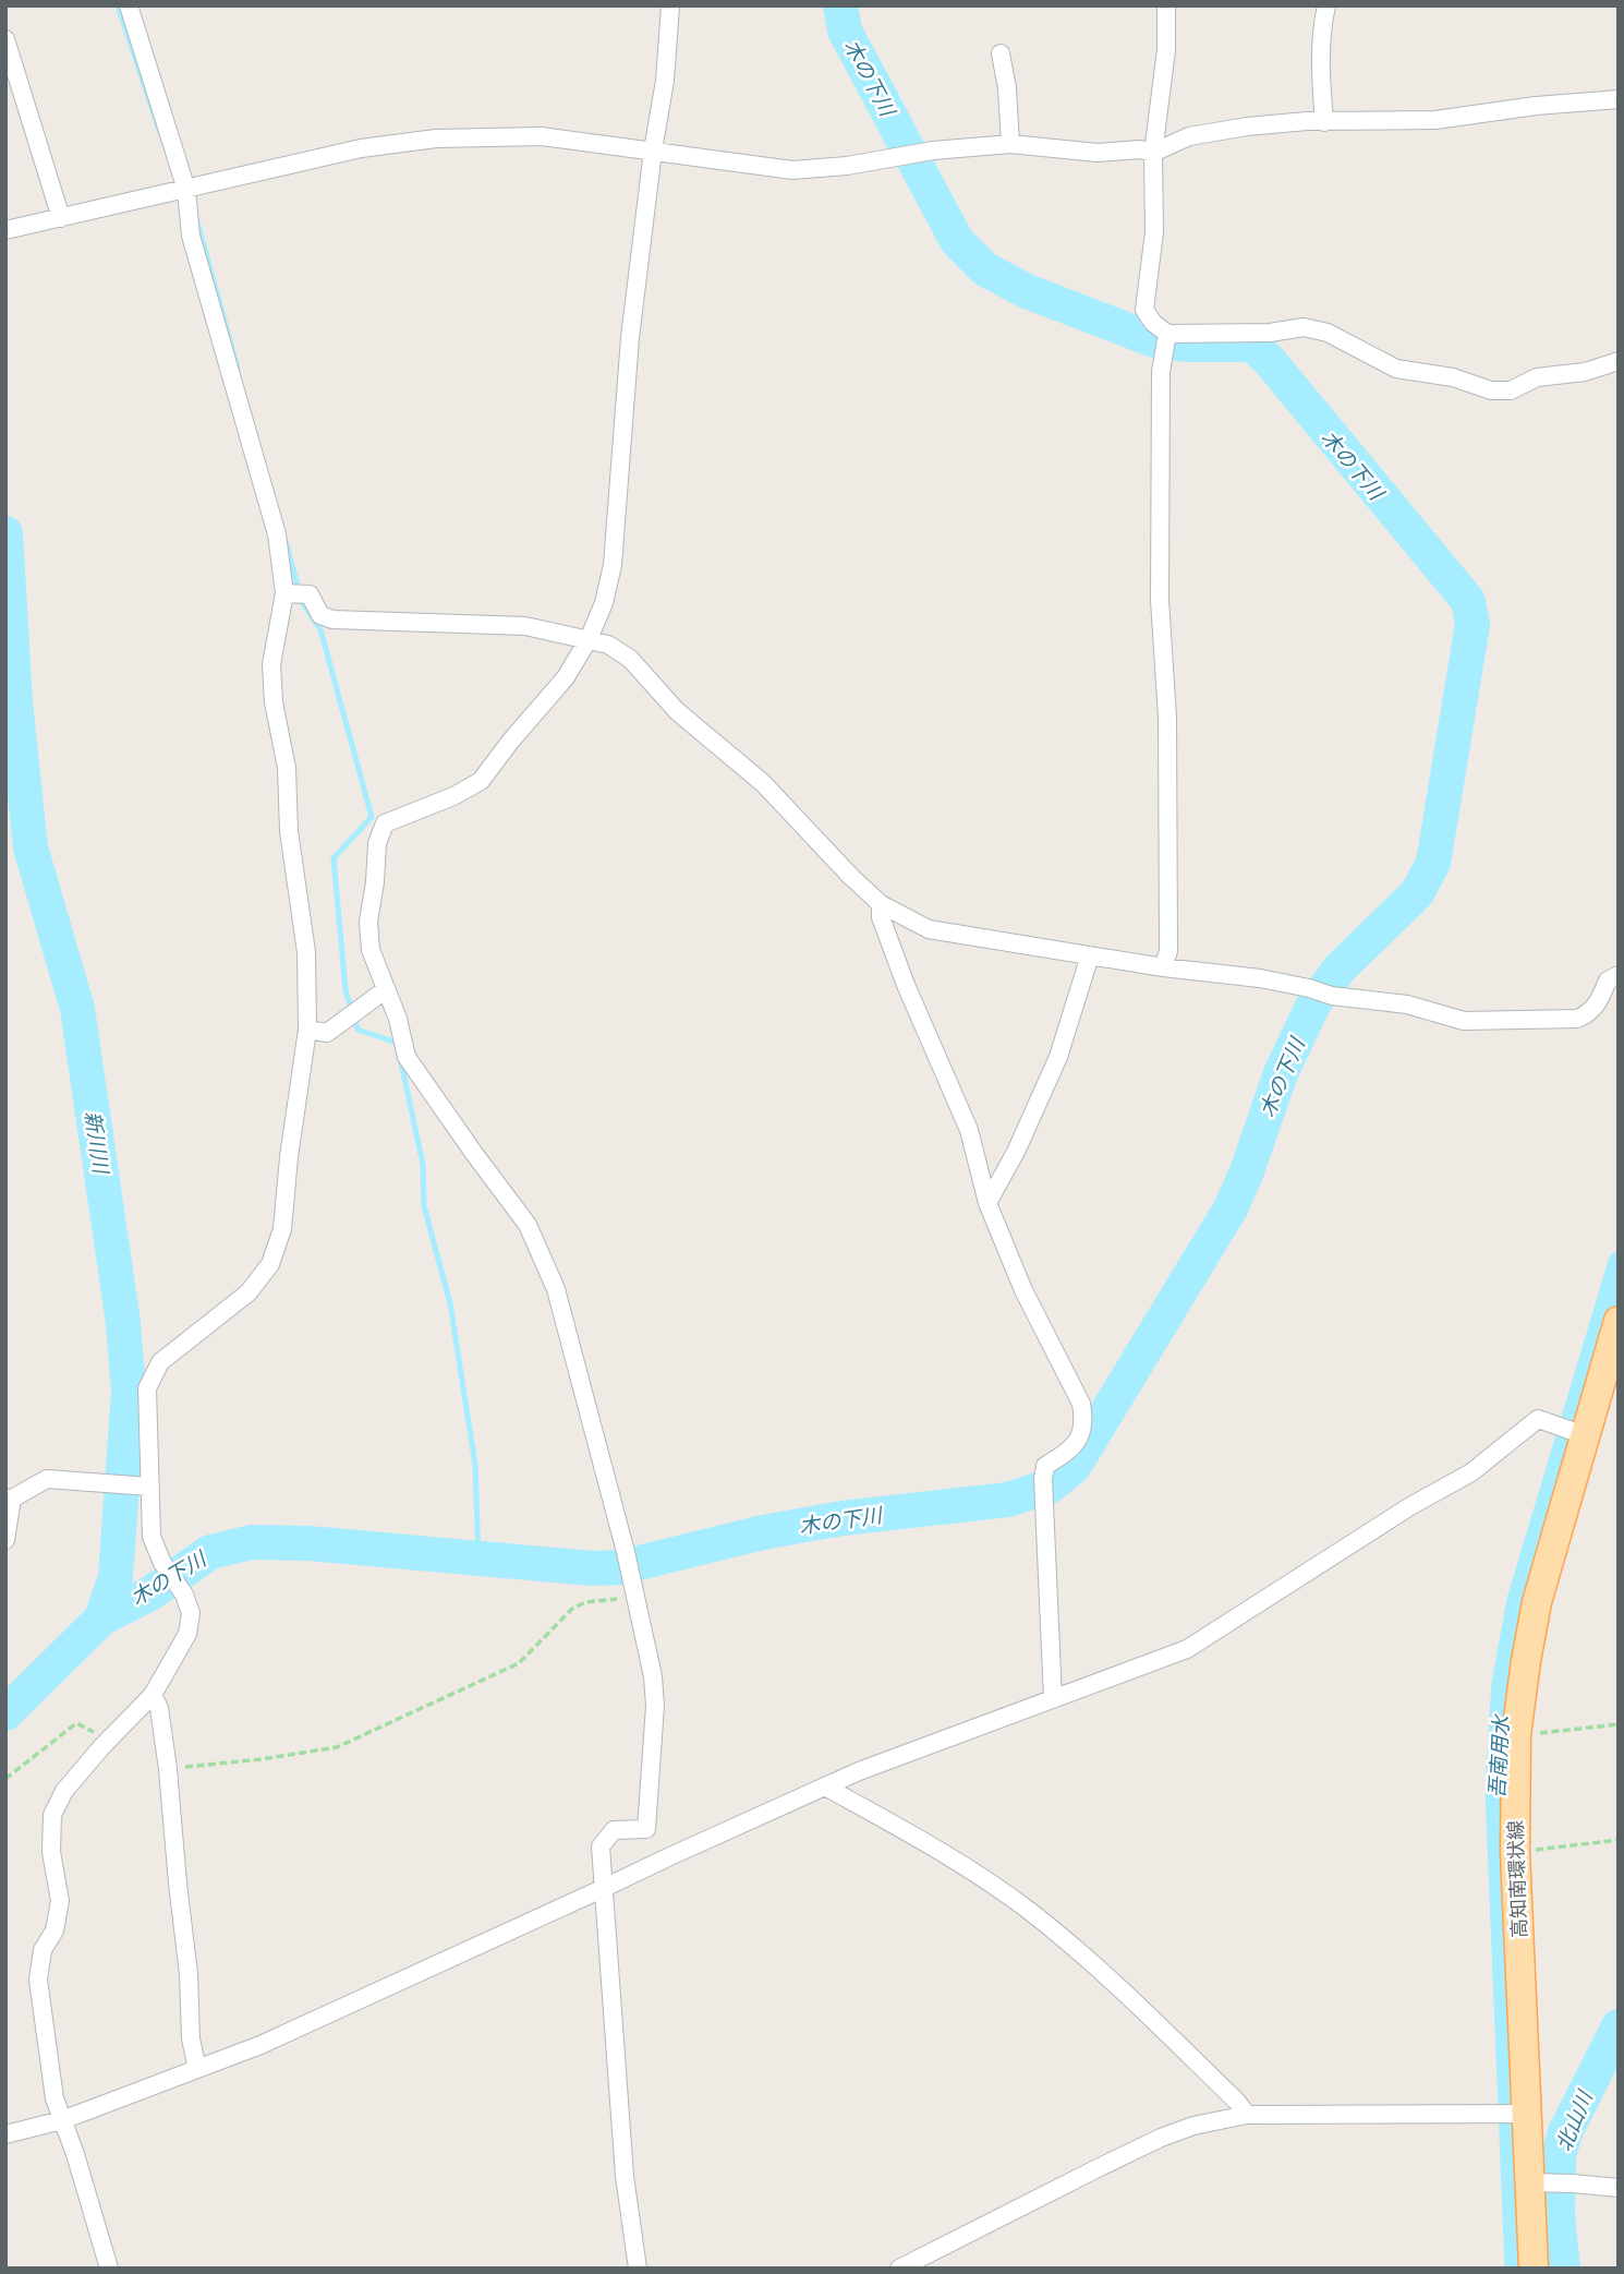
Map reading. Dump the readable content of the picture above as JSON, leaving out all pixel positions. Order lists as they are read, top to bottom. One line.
{"streets":{"main road":["高知南環状線"]},"water":["木の下川","新川川","吾南用水","北山川"]}
